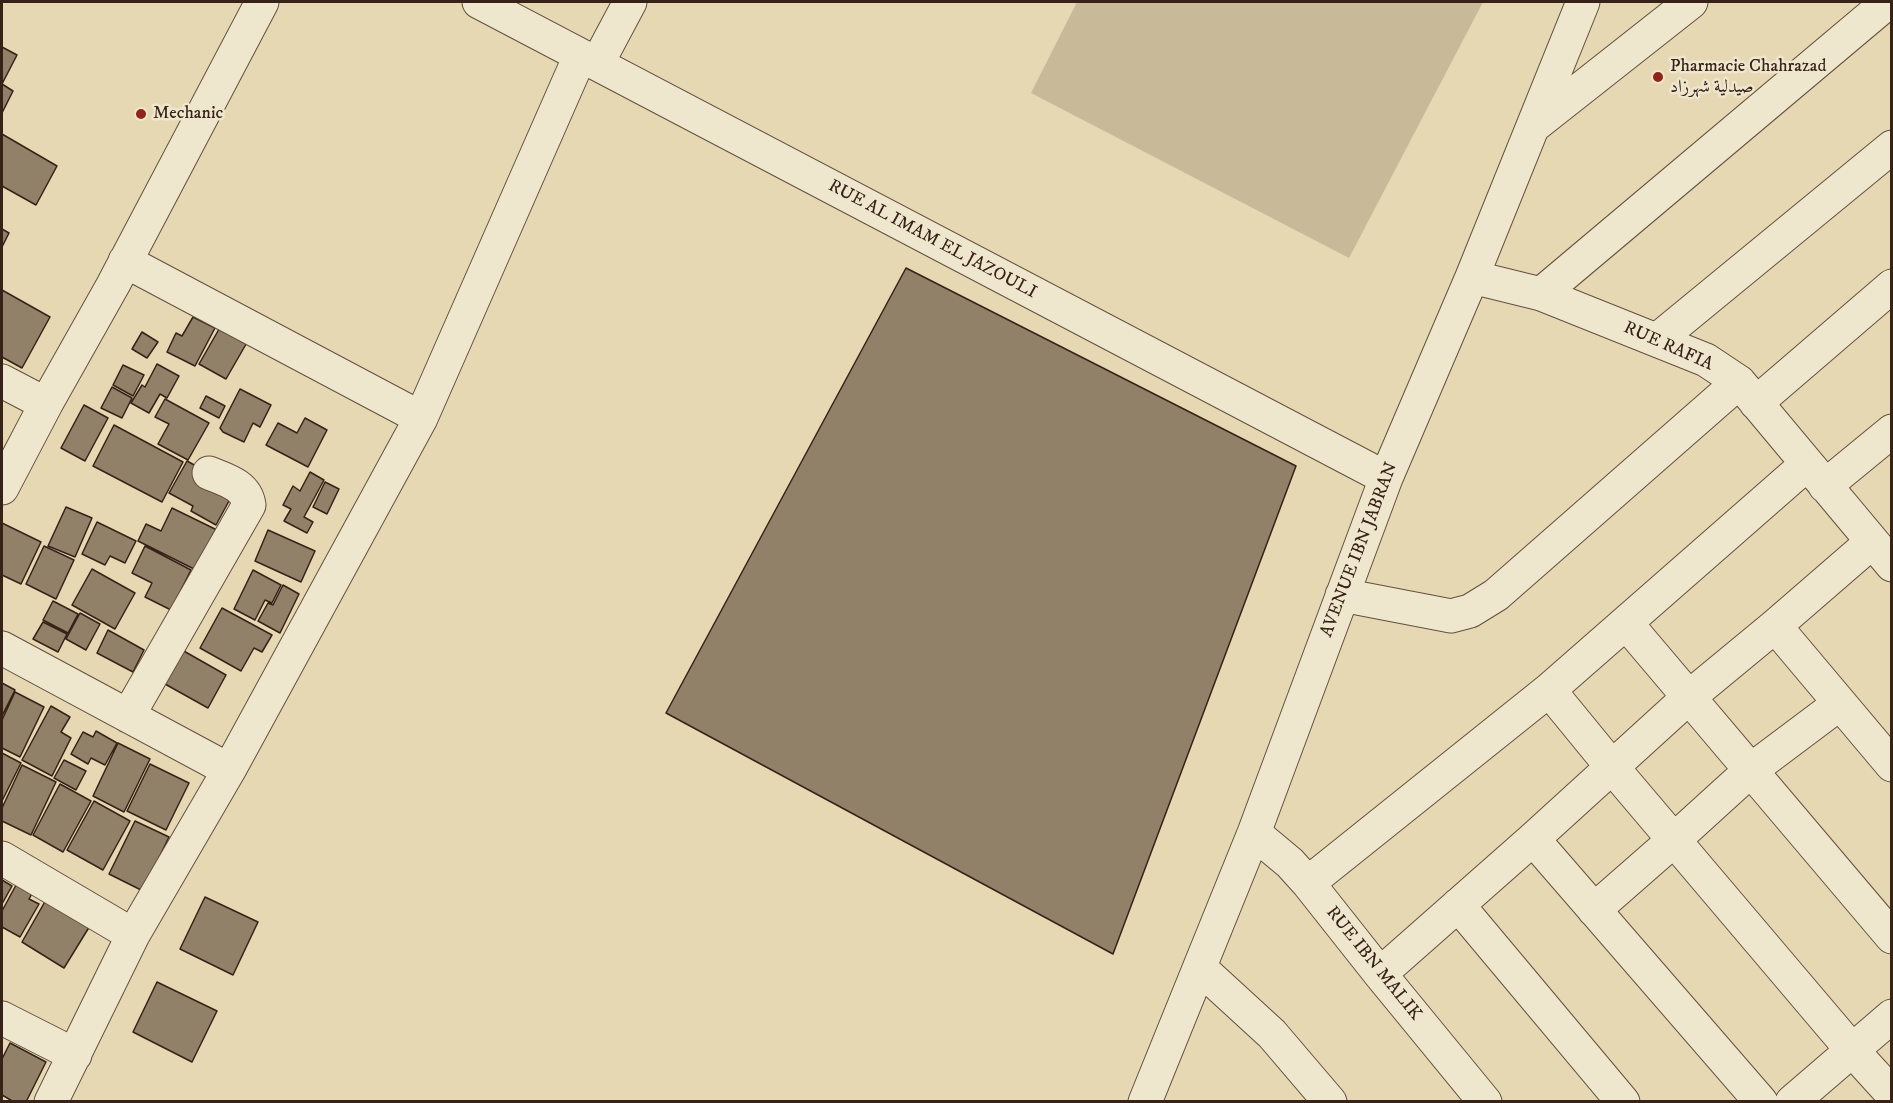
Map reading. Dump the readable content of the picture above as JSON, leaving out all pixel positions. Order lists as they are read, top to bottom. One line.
{"streets":{"street":["RUE AL IMAM EL JAZOULI","RUE RAFIA","AVENUE IBN JABRAN","RUE IBN MALIK"]},"crossings":[["RUE AL IMAM EL JAZOULI","AVENUE IBN JABRAN"],["RUE RAFIA","AVENUE IBN JABRAN"],["AVENUE IBN JABRAN","RUE IBN MALIK"]],"places":["Pharmacie Chahrazad صيدلية شهرزاد","Mechanic"]}
